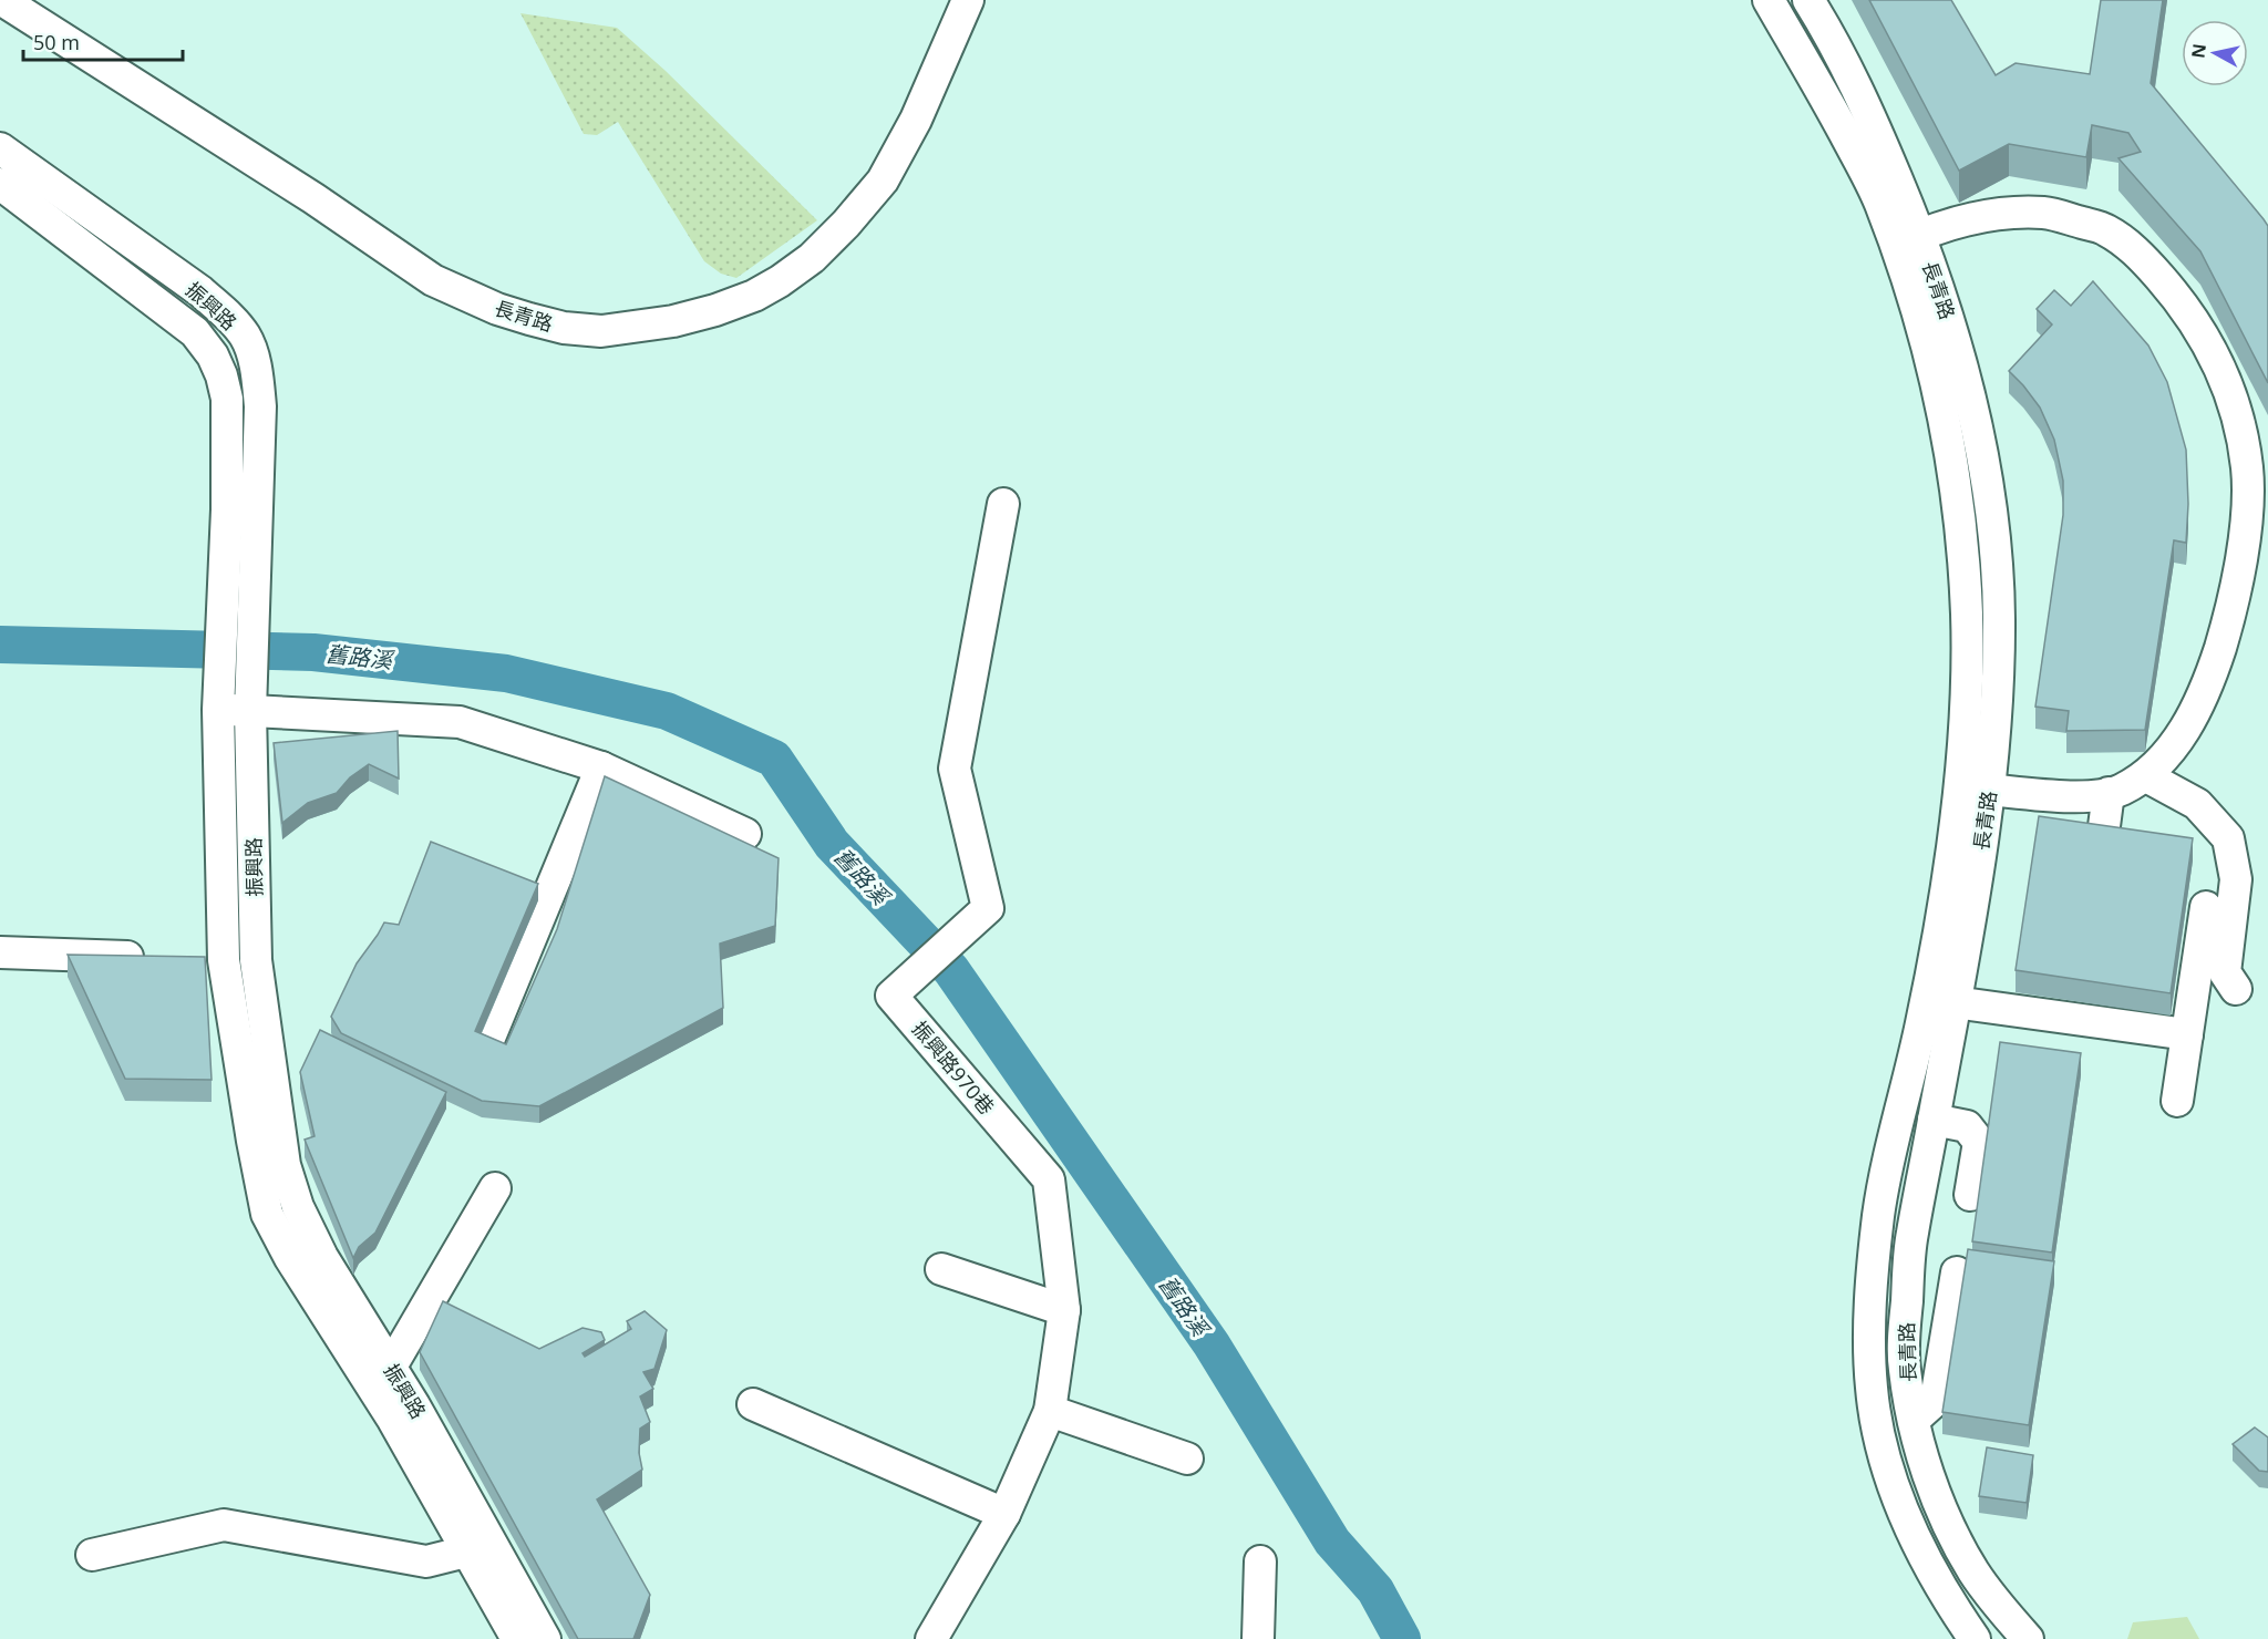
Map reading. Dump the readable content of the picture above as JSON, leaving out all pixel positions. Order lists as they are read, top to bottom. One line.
{"streets":{"street":["長青路","振興路","振興路970巷"]},"water":["舊路溪"],"scale_bar":"50 m","north":"left"}
